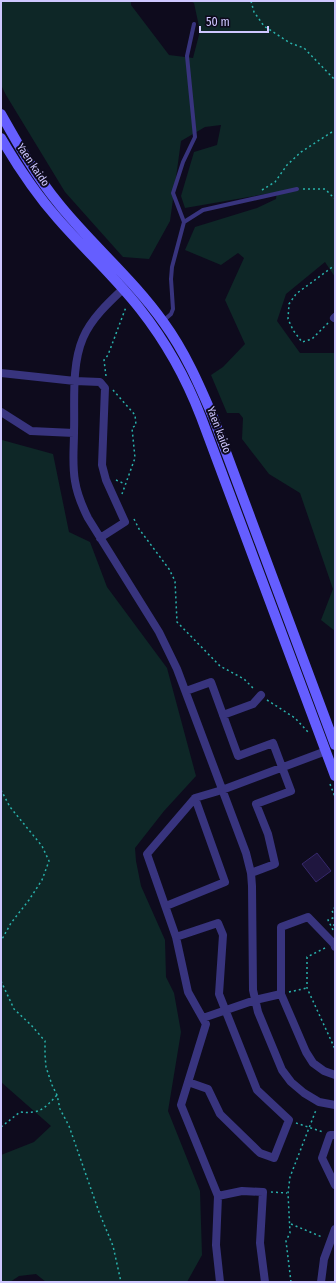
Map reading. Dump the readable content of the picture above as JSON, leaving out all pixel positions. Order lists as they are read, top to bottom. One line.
{"streets":{"main road":["Yaen kaido"]},"scale_bar":"50 m"}
